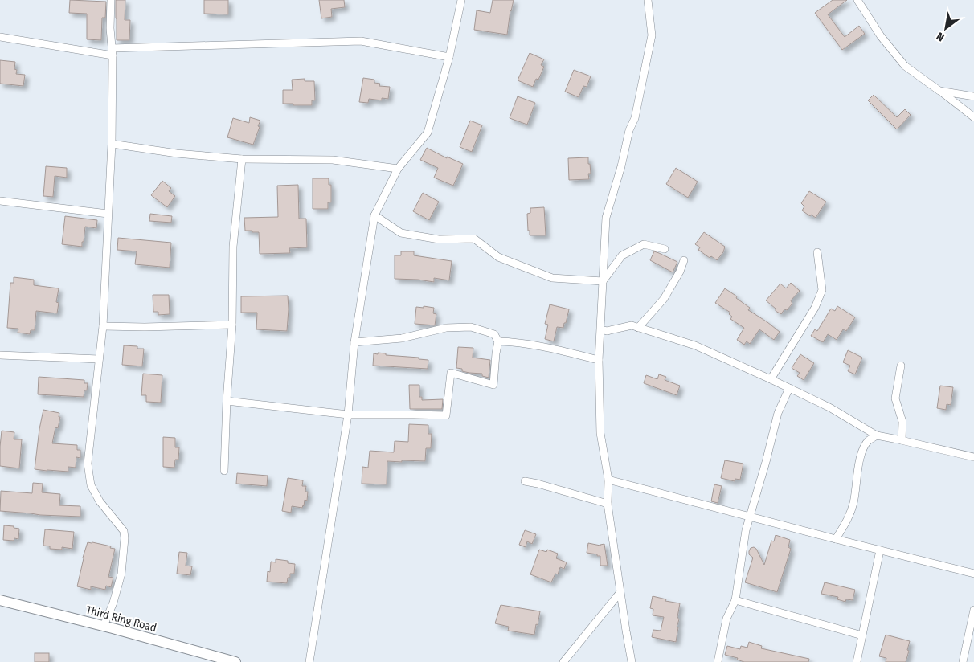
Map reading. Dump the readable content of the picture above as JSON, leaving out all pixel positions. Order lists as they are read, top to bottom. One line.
{"streets":{"street":["Third Ring Road"]},"north":"bottom left"}
